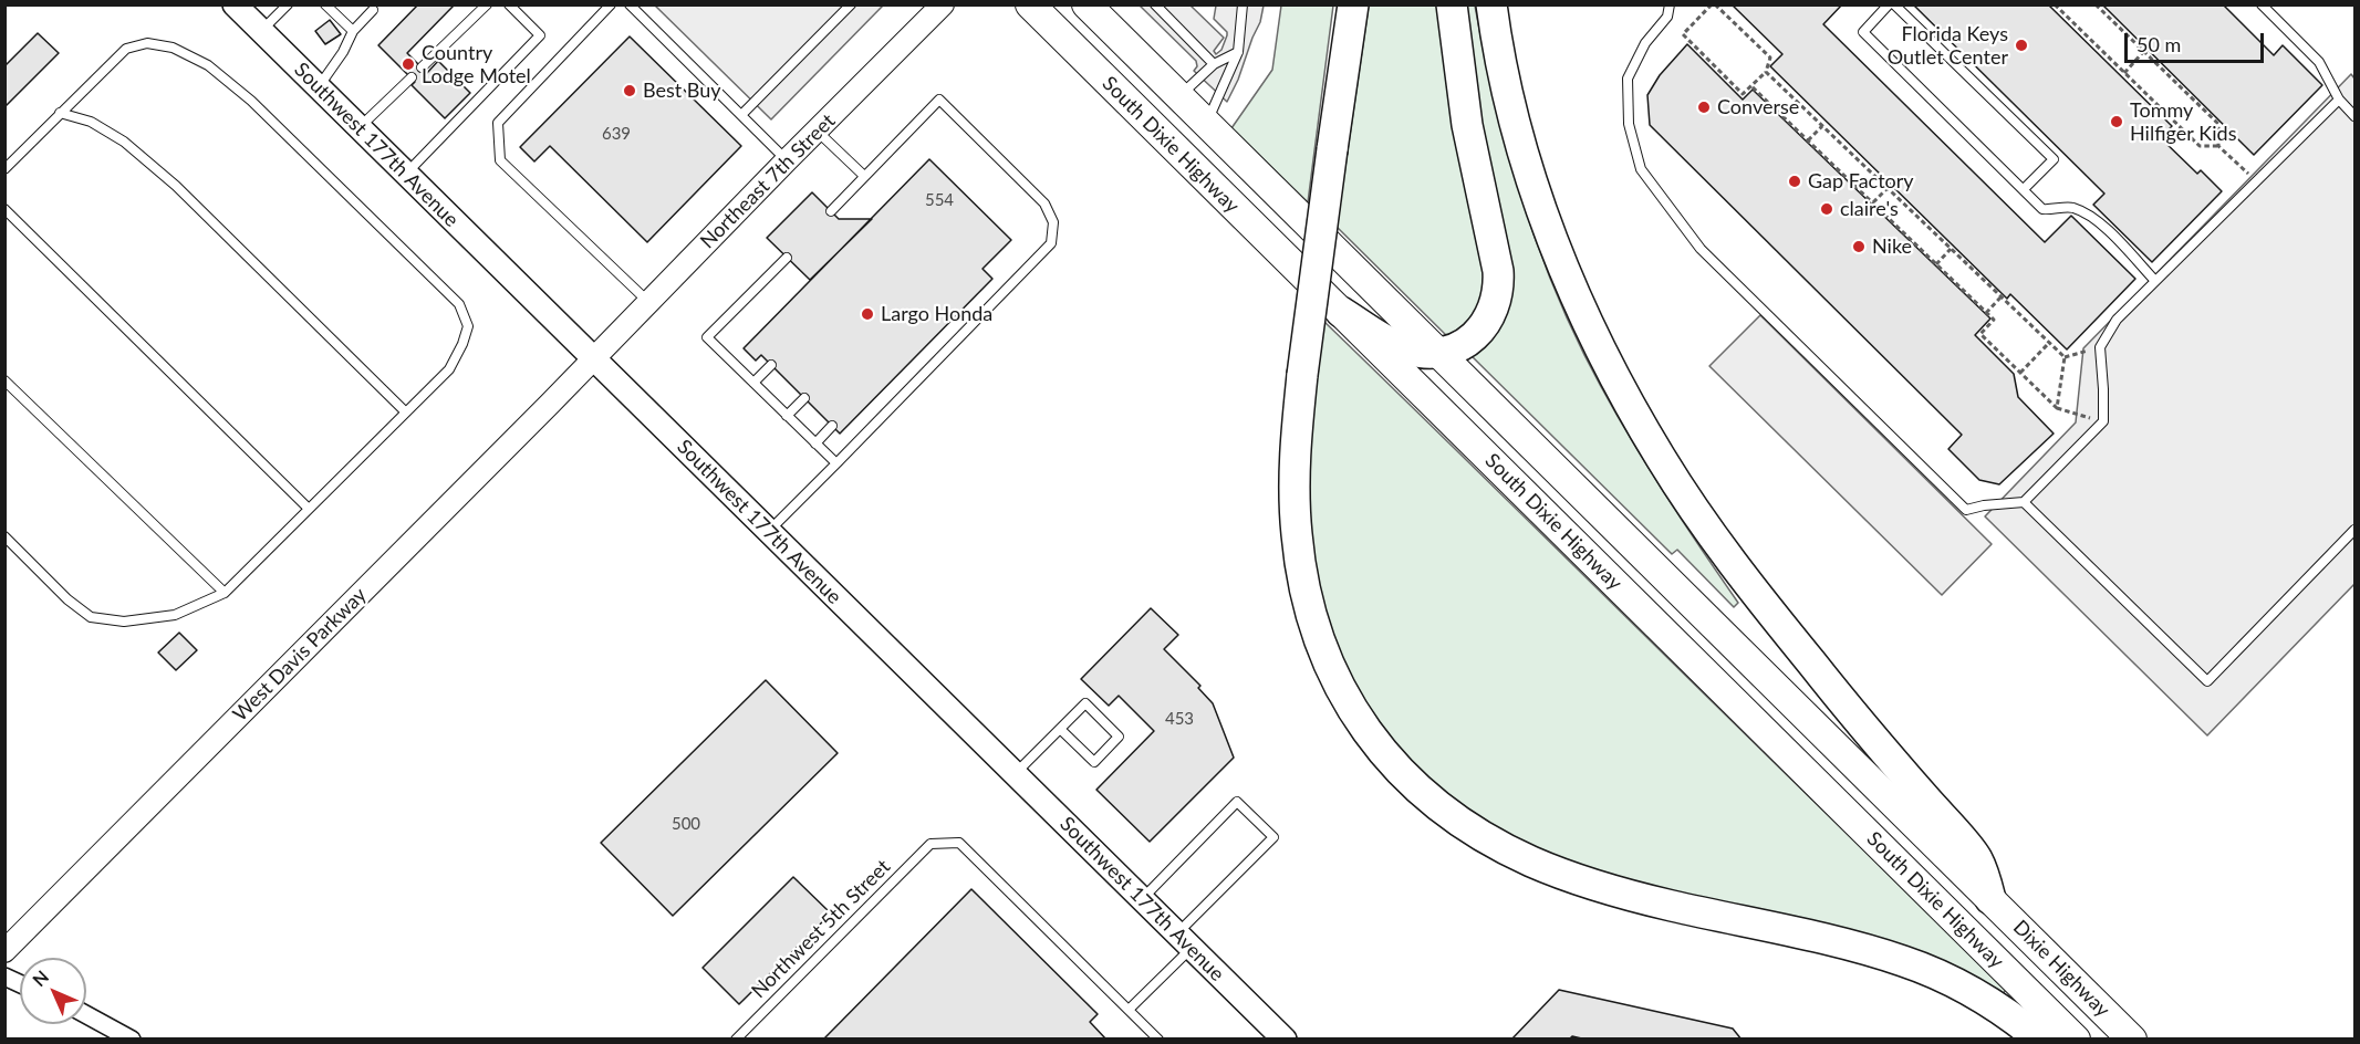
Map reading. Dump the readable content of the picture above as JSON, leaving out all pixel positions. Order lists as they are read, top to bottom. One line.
{"streets":{"highway":["South Dixie Highway","Dixie Highway"],"main road":["Southwest 177th Avenue"],"street":["Northeast 7th Street","West Davis Parkway"],"lane":["Northwest 5th Street"]},"crossings":[["Southwest 177th Avenue","Northeast 7th Street"],["Southwest 177th Avenue","West Davis Parkway"],["South Dixie Highway","Dixie Highway"],["Northeast 7th Street","West Davis Parkway"]],"places":["Florida Keys Outlet Center","Country Lodge Motel","Best Buy","Converse","Tommy Hilfiger Kids","Gap Factory","claire's","Nike","Largo Honda"],"house_numbers":["639","554","453","500"],"scale_bar":"50 m","north":"top left"}
